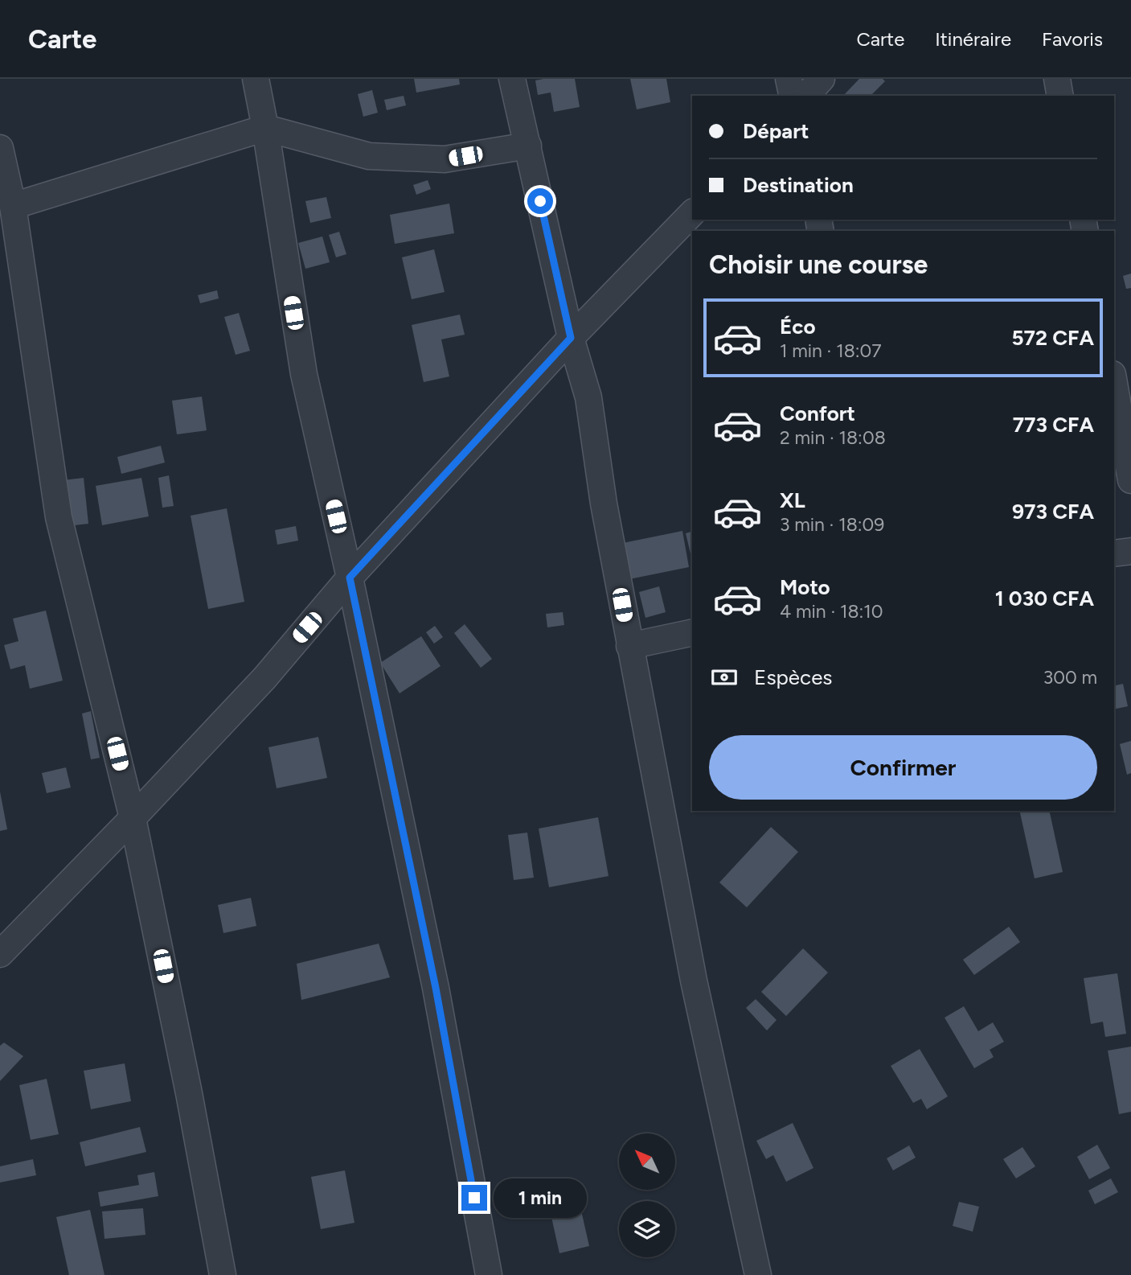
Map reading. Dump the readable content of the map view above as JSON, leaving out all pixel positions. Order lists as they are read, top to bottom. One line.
{"north":"top left","page":{"header":"Carte","nav":["Carte","Itinéraire","Favoris"],"banner":["Départ","Destination"],"heading":"Choisir une course","list":[{"name":"Éco","note":"1 min · 18:07","value":"572 CFA"},{"name":"Confort","note":"2 min · 18:08","value":"773 CFA"},{"name":"XL","note":"3 min · 18:09","value":"973 CFA"},{"name":"Moto","note":"4 min · 18:10","value":"1 030 CFA"}],"pay":["Espèces","300 m"],"buttons":"Confirmer","bubble":"1 min"}}
